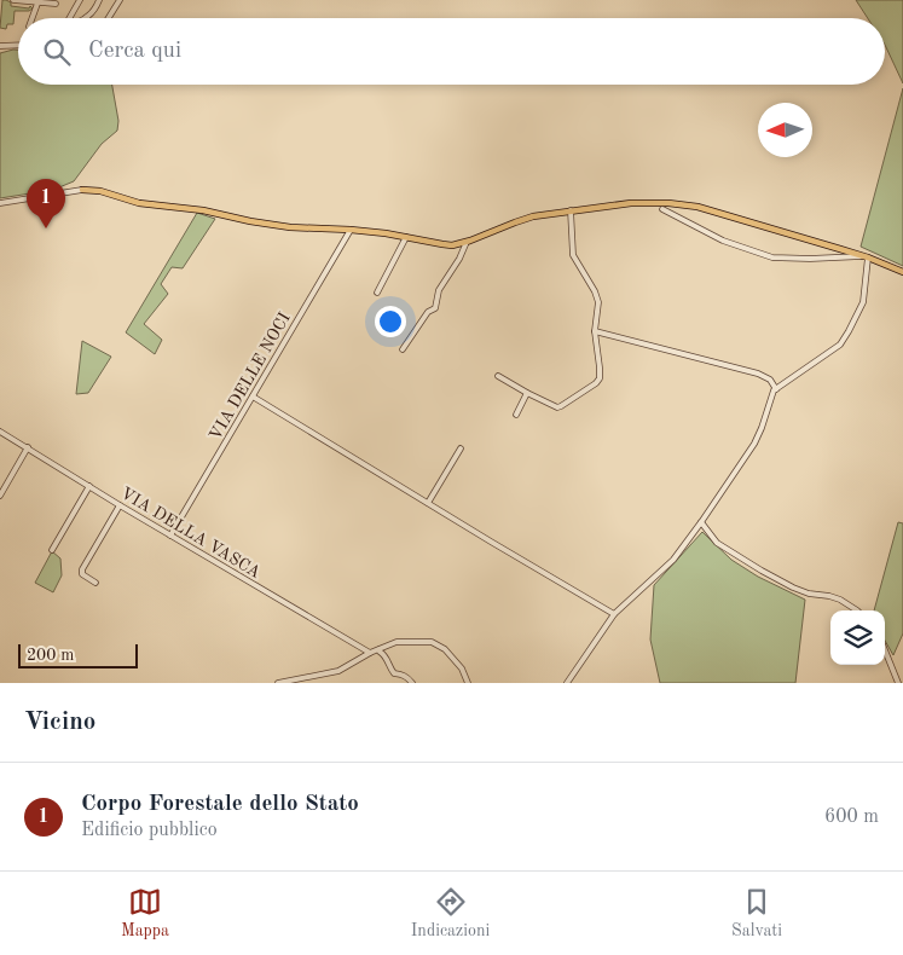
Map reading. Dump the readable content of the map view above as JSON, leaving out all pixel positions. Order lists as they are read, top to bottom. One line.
{"streets":{"street":["VIA DELLE NOCI","VIA DELLA VASCA"]},"crossings":[["VIA DELLE NOCI","VIA DELLA VASCA"]],"scale_bar":"200 m","north":"left","page":{"search":"Cerca qui","pins":"1","scale":"200 m","heading":"Vicino","list":[{"mark":"1","name":"Corpo Forestale dello Stato","note":"Edificio pubblico","value":"600 m"}],"nav":["Mappa","Indicazioni","Salvati"]}}
